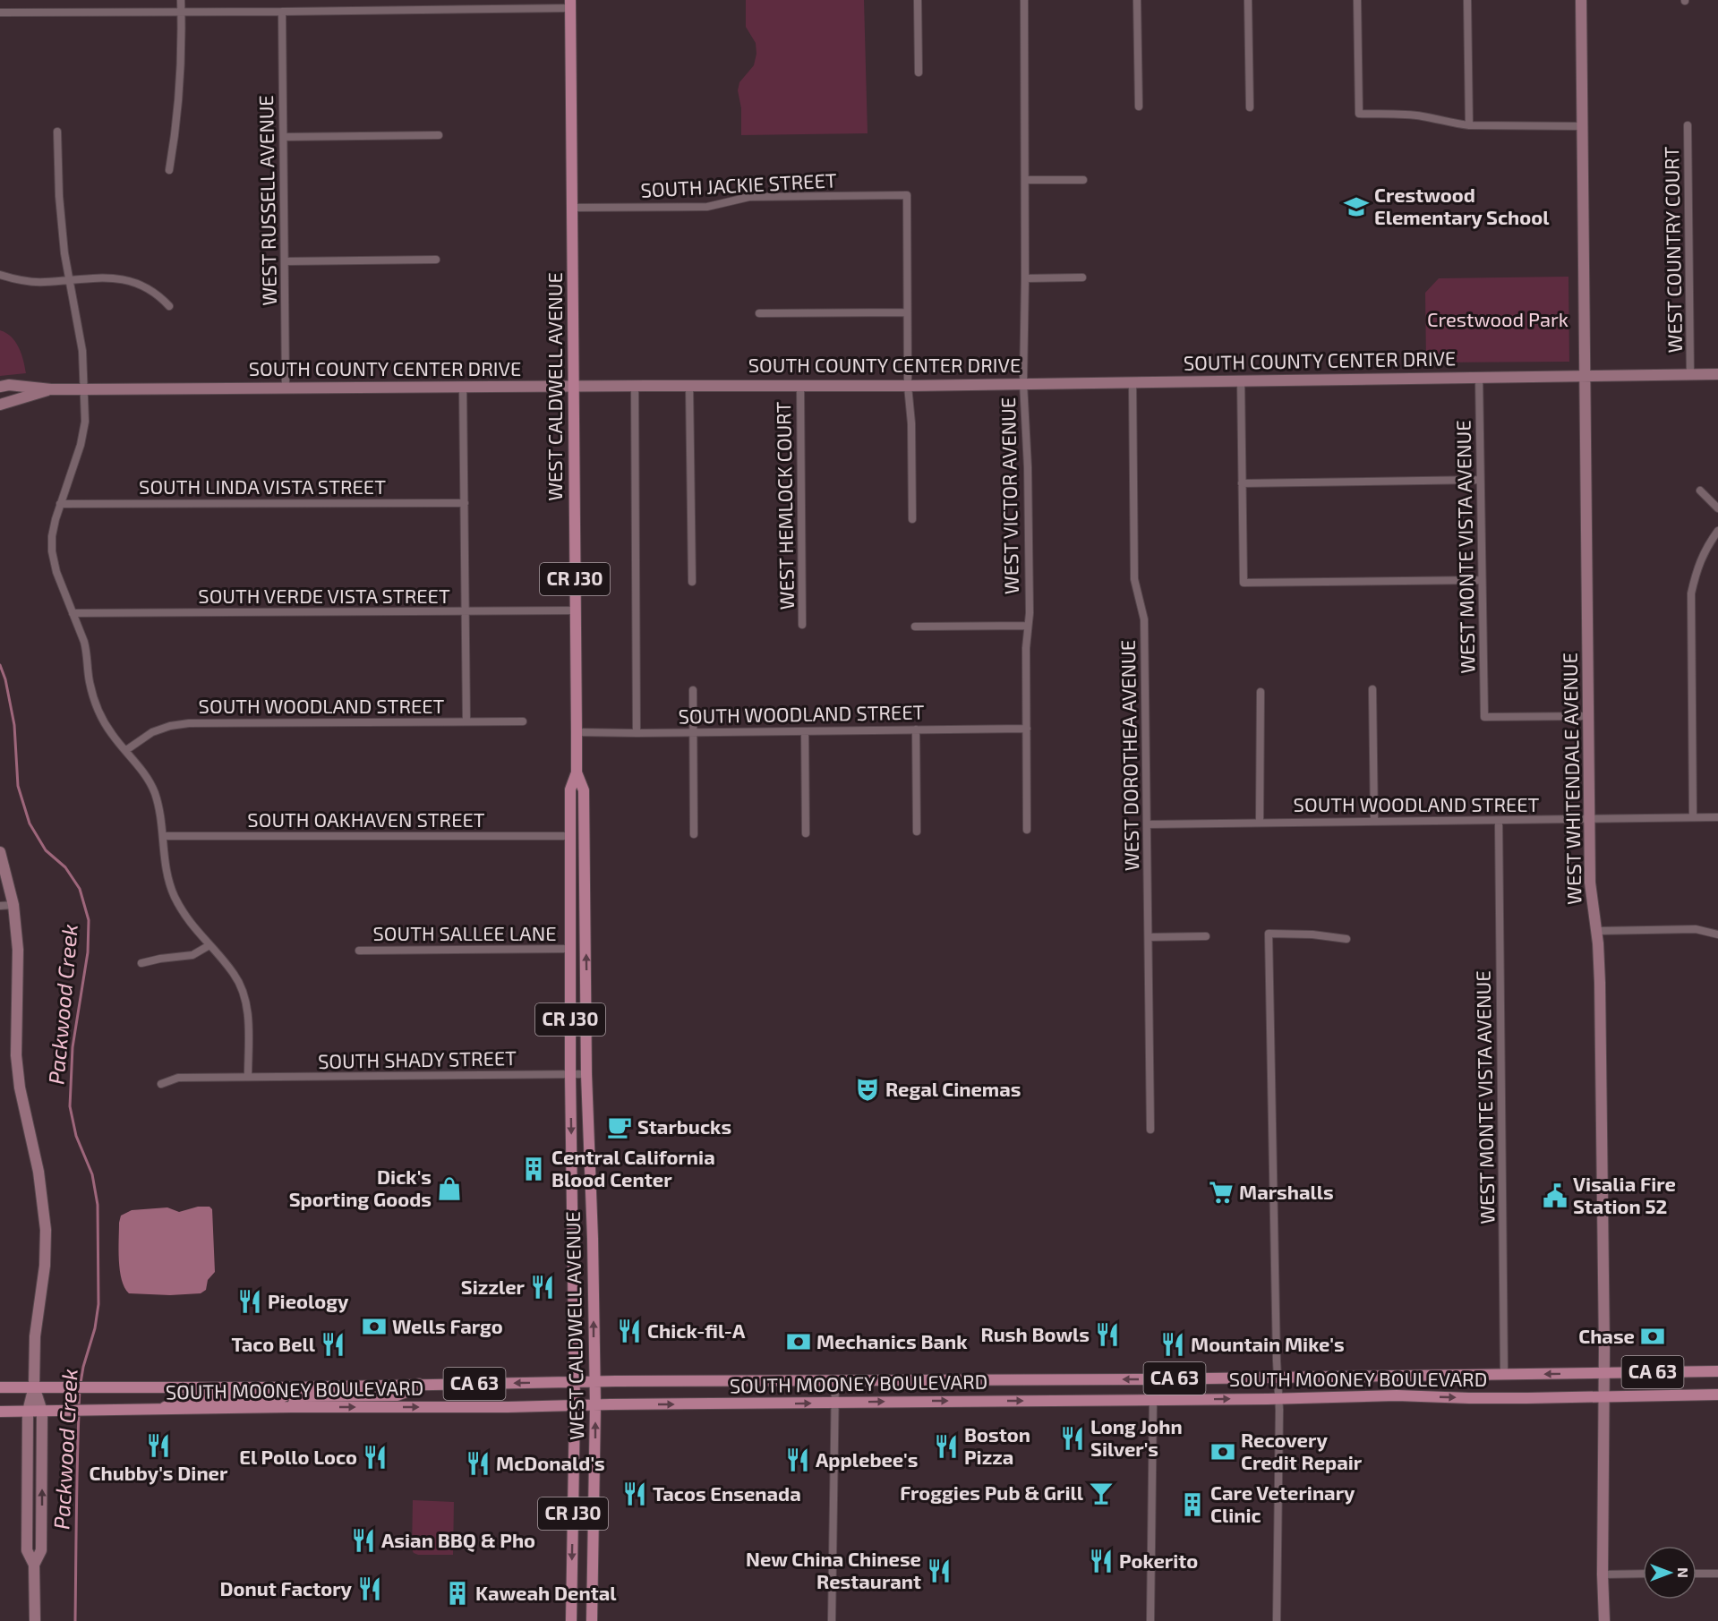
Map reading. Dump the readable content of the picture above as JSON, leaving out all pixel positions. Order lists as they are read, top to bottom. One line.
{"streets":{"main road":["WEST CALDWELL AVENUE","CR J30","CA 63","SOUTH MOONEY BOULEVARD"],"street":["SOUTH JACKIE STREET","WEST RUSSELL AVENUE","WEST COUNTRY COURT","SOUTH COUNTY CENTER DRIVE","SOUTH LINDA VISTA STREET","WEST VICTOR AVENUE","WEST HEMLOCK COURT","WEST MONTE VISTA AVENUE","SOUTH VERDE VISTA STREET","SOUTH WOODLAND STREET","WEST DOROTHEA AVENUE","WEST WHITENDALE AVENUE","SOUTH OAKHAVEN STREET","SOUTH SALLEE LANE","SOUTH SHADY STREET"]},"crossings":[["SOUTH JACKIE STREET","WEST CALDWELL AVENUE"],["WEST RUSSELL AVENUE","SOUTH COUNTY CENTER DRIVE"],["WEST COUNTRY COURT","SOUTH COUNTY CENTER DRIVE"],["SOUTH COUNTY CENTER DRIVE","WEST CALDWELL AVENUE"],["SOUTH COUNTY CENTER DRIVE","WEST VICTOR AVENUE"],["SOUTH COUNTY CENTER DRIVE","WEST HEMLOCK COURT"],["SOUTH COUNTY CENTER DRIVE","WEST MONTE VISTA AVENUE"],["SOUTH COUNTY CENTER DRIVE","WEST DOROTHEA AVENUE"],["SOUTH COUNTY CENTER DRIVE","WEST WHITENDALE AVENUE"],["WEST CALDWELL AVENUE","SOUTH VERDE VISTA STREET"],["WEST CALDWELL AVENUE","SOUTH WOODLAND STREET"],["WEST CALDWELL AVENUE","SOUTH OAKHAVEN STREET"],["WEST CALDWELL AVENUE","SOUTH SALLEE LANE"],["WEST CALDWELL AVENUE","SOUTH SHADY STREET"],["WEST CALDWELL AVENUE","SOUTH MOONEY BOULEVARD"],["WEST VICTOR AVENUE","SOUTH WOODLAND STREET"],["WEST MONTE VISTA AVENUE","SOUTH WOODLAND STREET"],["WEST MONTE VISTA AVENUE","WEST WHITENDALE AVENUE"],["WEST MONTE VISTA AVENUE","SOUTH MOONEY BOULEVARD"],["SOUTH WOODLAND STREET","WEST DOROTHEA AVENUE"],["SOUTH WOODLAND STREET","WEST WHITENDALE AVENUE"],["WEST WHITENDALE AVENUE","SOUTH MOONEY BOULEVARD"]],"water":["Packwood Creek"],"parks":["Crestwood Park"],"places":{"school or university":["Crestwood Elementary School"],"theatre":["Regal Cinemas"],"cafe":["Starbucks"],"building":["Central California Blood Center","Care Veterinary Clinic","Kaweah Dental"],"shop":["Dick's Sporting Goods"],"supermarket":["Marshalls"],"public building":["Visalia Fire Station 52"],"restaurant":["Sizzler","Pieology","Chick-fil-A","Rush Bowls","Taco Bell","Mountain Mike's","Long John Silver's","Chubby's Diner","Boston Pizza","El Pollo Loco","Applebee's","McDonald's","Tacos Ensenada","Asian BBQ & Pho","Pokerito","New China Chinese Restaurant","Donut Factory"],"bank":["Wells Fargo","Chase","Mechanics Bank","Recovery Credit Repair"],"bar":["Froggies Pub & Grill"]},"north":"right"}
